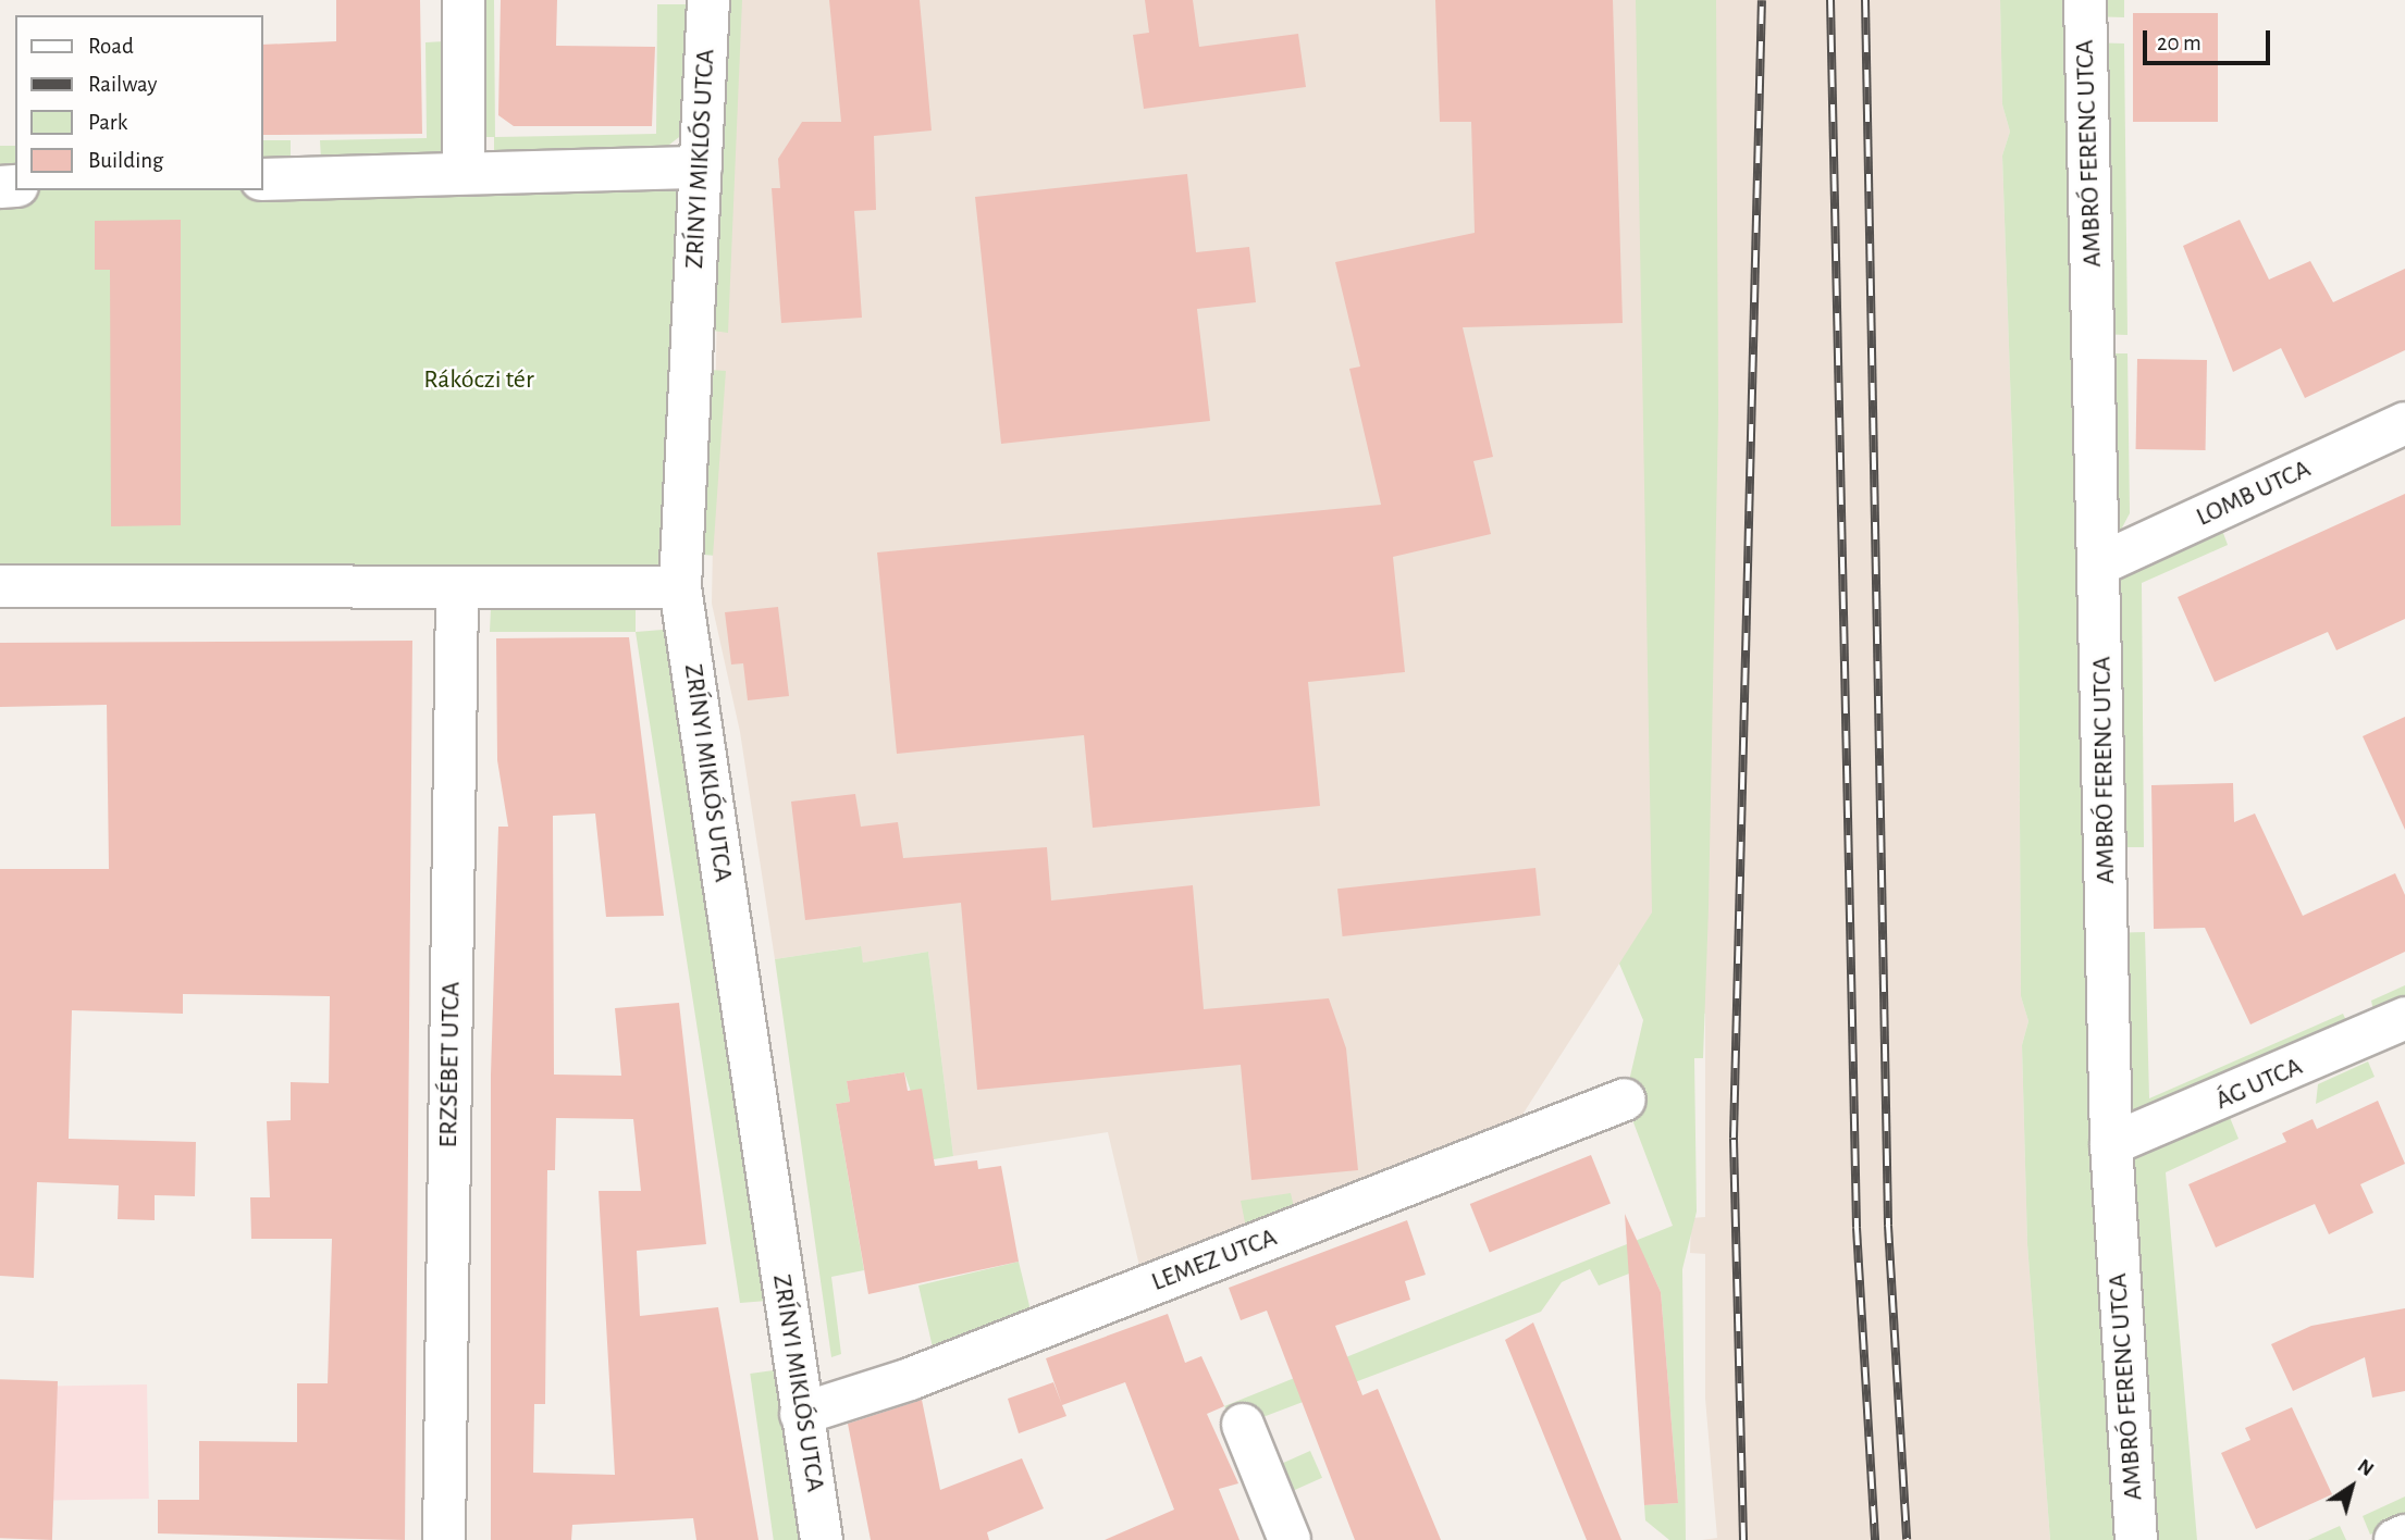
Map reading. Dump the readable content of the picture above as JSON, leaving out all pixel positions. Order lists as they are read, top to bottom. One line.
{"streets":{"street":["AMBRÓ FERENC UTCA","ZRÍNYI MIKLÓS UTCA","LOMB UTCA","ERZSÉBET UTCA","ÁG UTCA","LEMEZ UTCA"]},"crossings":[["AMBRÓ FERENC UTCA","LOMB UTCA"],["AMBRÓ FERENC UTCA","ÁG UTCA"],["ZRÍNYI MIKLÓS UTCA","LEMEZ UTCA"]],"parks":["Rákóczi tér"],"legend":["Road","Railway","Park","Building"],"scale_bar":"20 m","north":"top right"}
